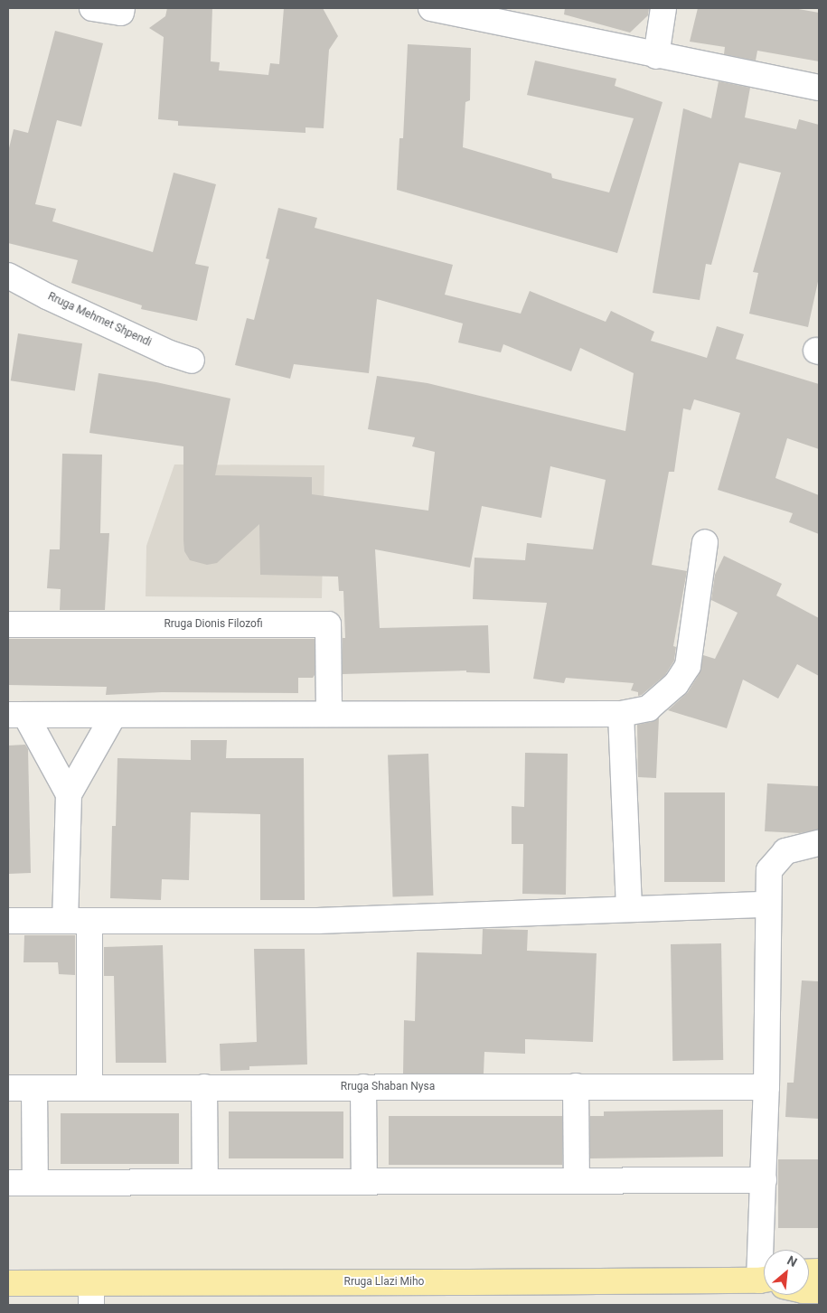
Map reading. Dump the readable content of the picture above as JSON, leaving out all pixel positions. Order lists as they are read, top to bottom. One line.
{"streets":{"main road":["Rruga Llazi Miho"],"street":["Rruga Mehmet Shpendi","Rruga Dionis Filozofi","Rruga Shaban Nysa"]},"north":"top right"}
